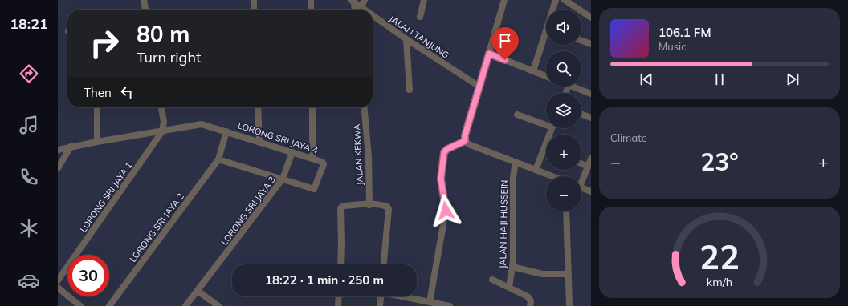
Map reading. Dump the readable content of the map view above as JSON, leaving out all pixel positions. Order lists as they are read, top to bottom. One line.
{"streets":{"street":["JALAN TANJUNG","LORONG SRI JAYA 4","JALAN KEKWA","LORONG SRI JAYA 1","LORONG SRI JAYA 3","JALAN HAJI HUSSEIN","LORONG SRI JAYA 2"]},"crossings":[["LORONG SRI JAYA 4","LORONG SRI JAYA 3"],["LORONG SRI JAYA 4","LORONG SRI JAYA 2"],["LORONG SRI JAYA 3","LORONG SRI JAYA 2"]],"page":{"tabs":"18:21","map_buttons":["+","−"],"turn":["80 m","Turn right"],"song":["106.1 FM","Music"],"then":"Then","tile":"Climate","heat":["−","23°","+"],"limit":"30","trip":"18:22 · 1 min · 250 m","gauge":["22","km/h"]}}
